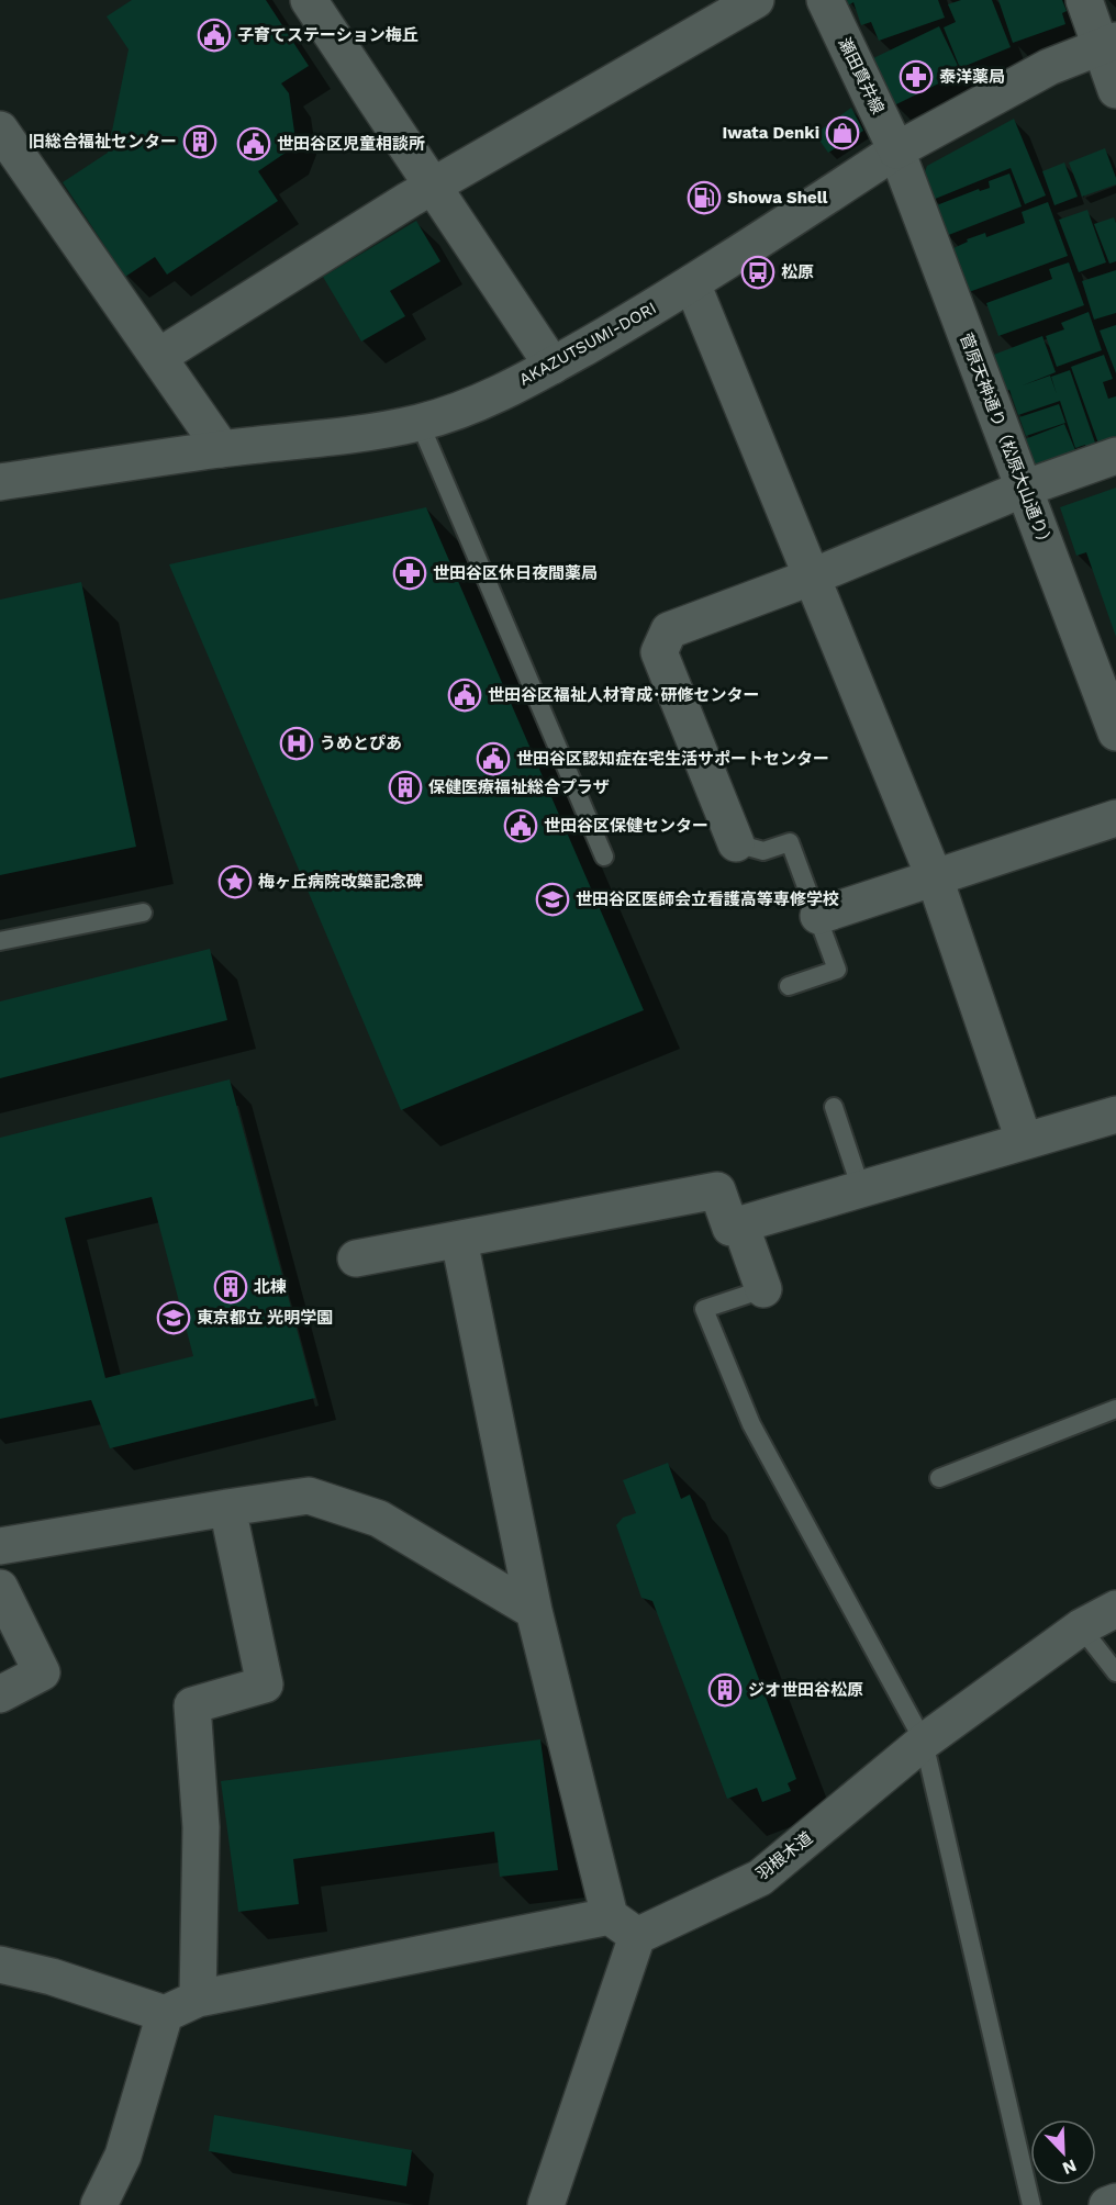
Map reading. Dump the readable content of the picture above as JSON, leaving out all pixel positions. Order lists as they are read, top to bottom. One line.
{"streets":{"street":["瀬田貫井線","AKAZUTSUMI-DORI","菅原天神通り（松原大山通り）","羽根木道"]},"crossings":[["瀬田貫井線","AKAZUTSUMI-DORI"],["瀬田貫井線","菅原天神通り（松原大山通り）"],["AKAZUTSUMI-DORI","菅原天神通り（松原大山通り）"]],"places":{"public building":["子育てステーション梅丘","世田谷区児童相談所","世田谷区福祉人材育成･研修センター","世田谷区認知症在宅生活サポートセンター","世田谷区保健センター"],"pharmacy":["泰洋薬局","世田谷区休日夜間薬局"],"shop":["Iwata Denki"],"building":["旧総合福祉センター","保健医療福祉総合プラザ","北棟","ジオ世田谷松原"],"fuel station":["Showa Shell"],"bus stop":["松原"],"hospital":["うめとぴあ"],"place":["梅ヶ丘病院改築記念碑"],"school or university":["世田谷区医師会立看護高等専修学校","東京都立 光明学園"]},"north":"bottom right"}
